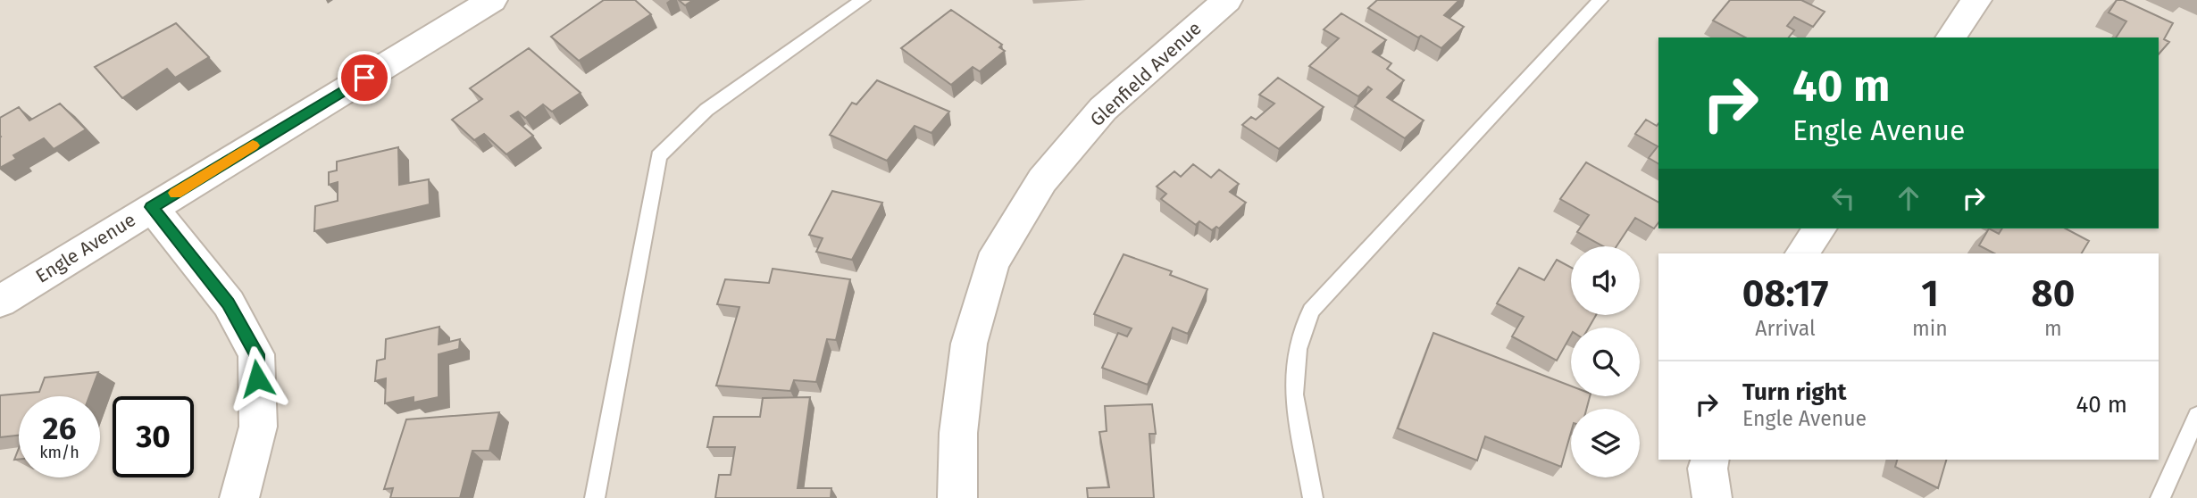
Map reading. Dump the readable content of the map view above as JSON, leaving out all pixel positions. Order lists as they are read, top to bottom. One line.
{"streets":{"street":["Glenfield Avenue","Engle Avenue"]},"page":{"turn":["40 m","Engle Avenue"],"eta":["08:17","Arrival","1","min","80","m"],"list":[{"name":"Turn right","note":"Engle Avenue","value":"40 m"}],"speed":"26 km/h","limit":"30"}}
